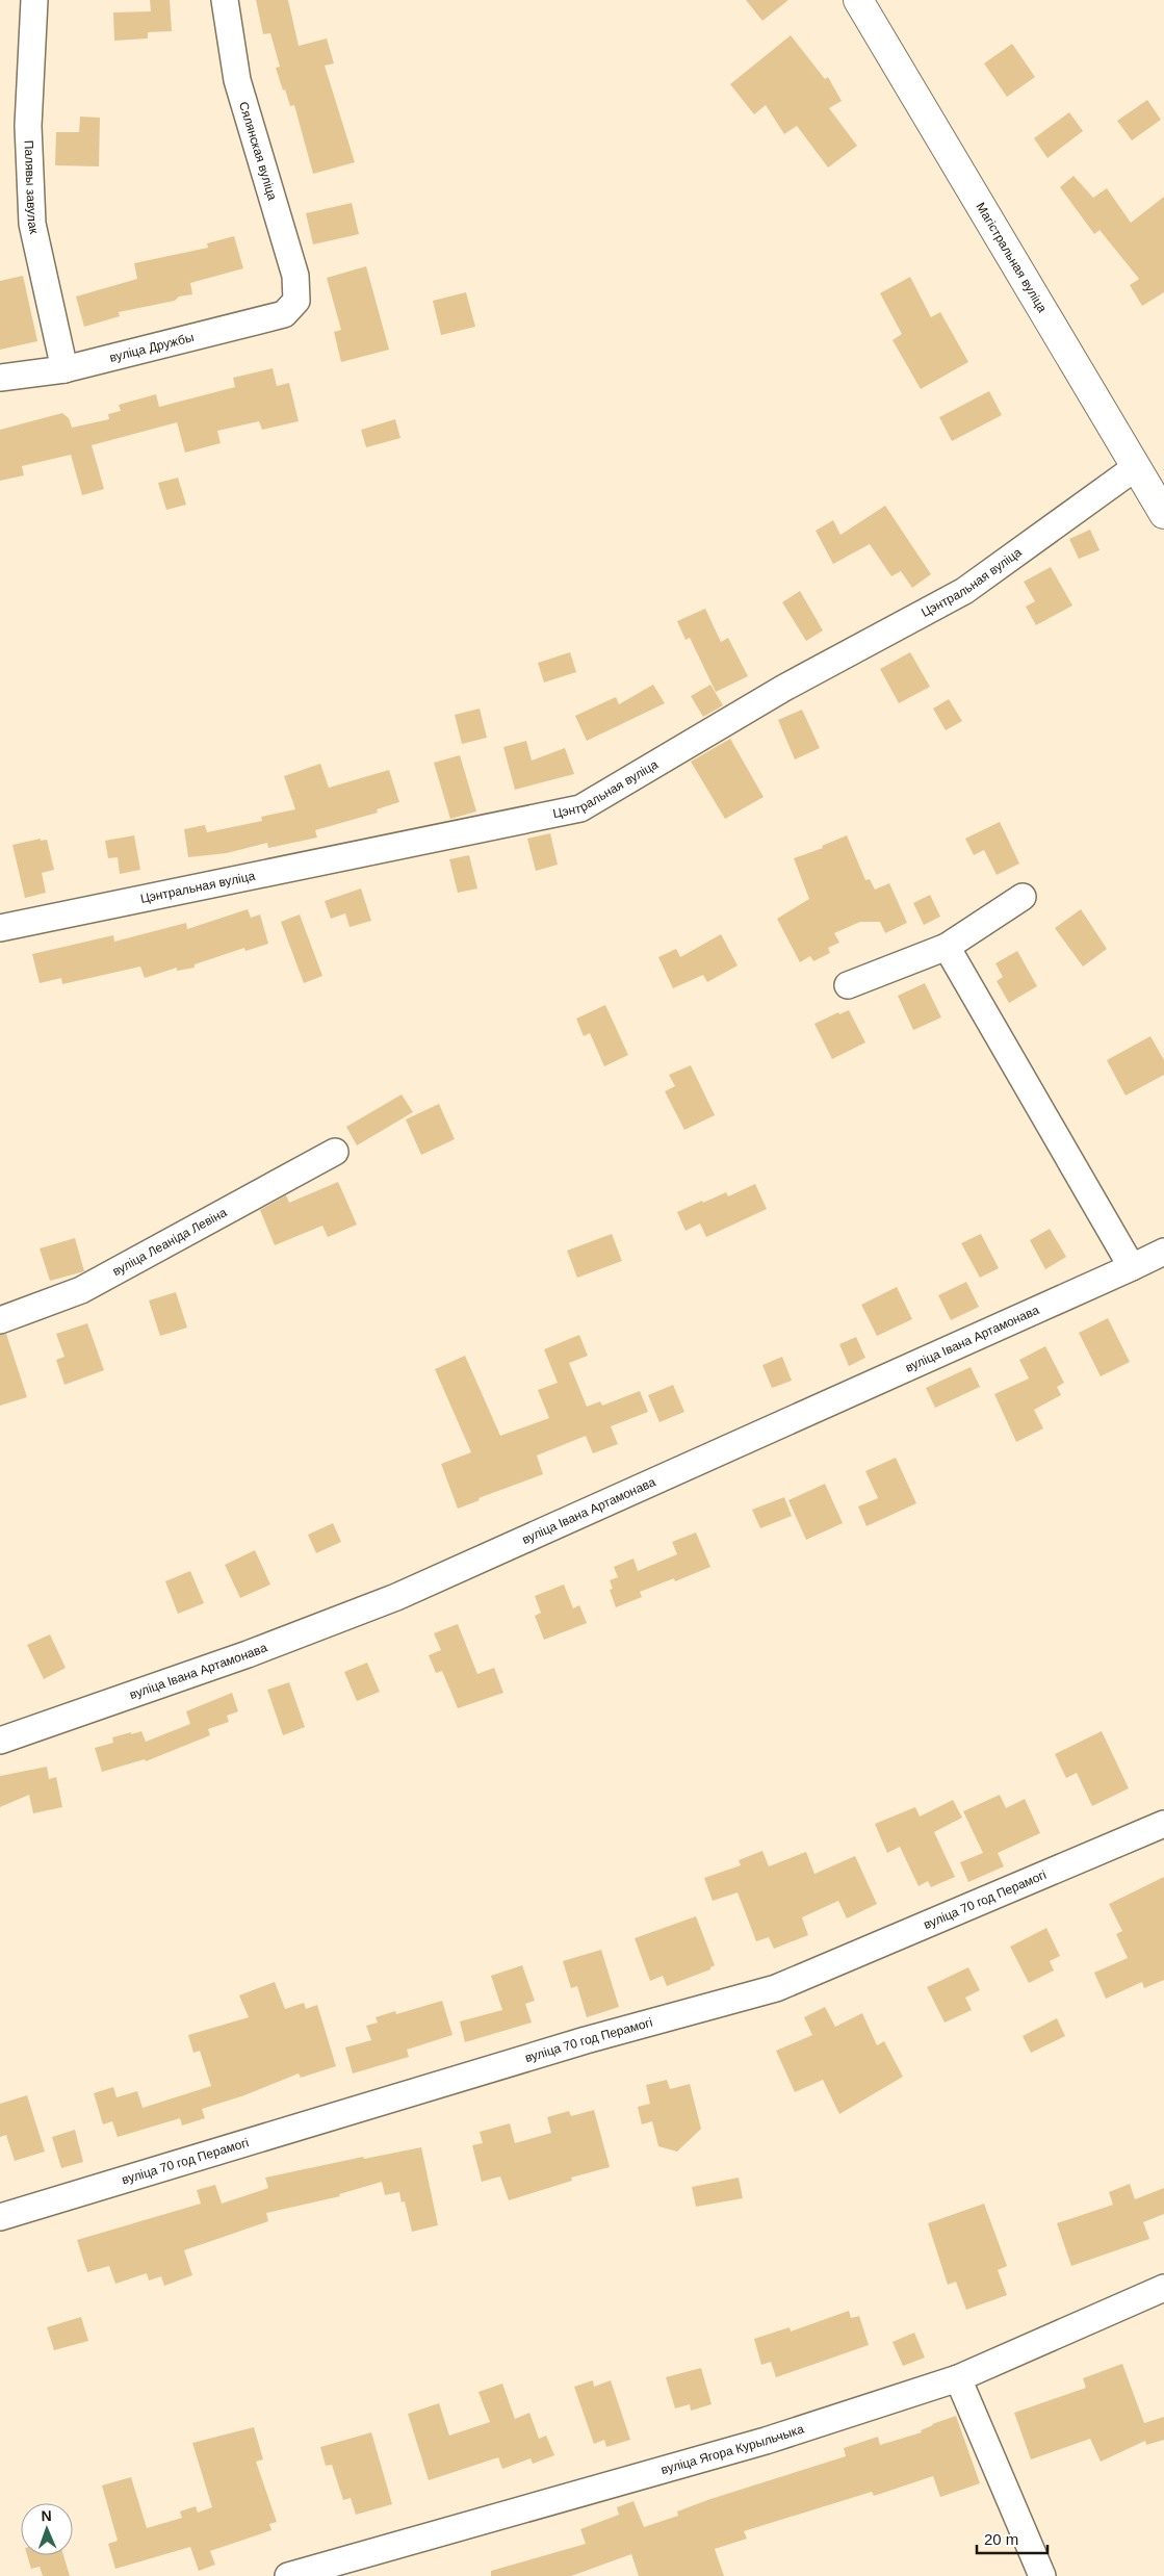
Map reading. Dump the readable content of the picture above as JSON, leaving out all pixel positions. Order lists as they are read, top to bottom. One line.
{"streets":{"main road":["Магістральная вуліца"],"street":["Сялянская вуліца","Палявы завулак","вуліца Дружбы","Цэнтральная вуліца","вуліца Леаніда Левіна","вуліца Івана Артамонава","вуліца 70 год Перамогі","вуліца Ягора Курыльчыка"]},"crossings":[["Сялянская вуліца","вуліца Дружбы"],["Палявы завулак","вуліца Дружбы"],["Магістральная вуліца","Цэнтральная вуліца"]],"scale_bar":"20 m","north":"top"}
